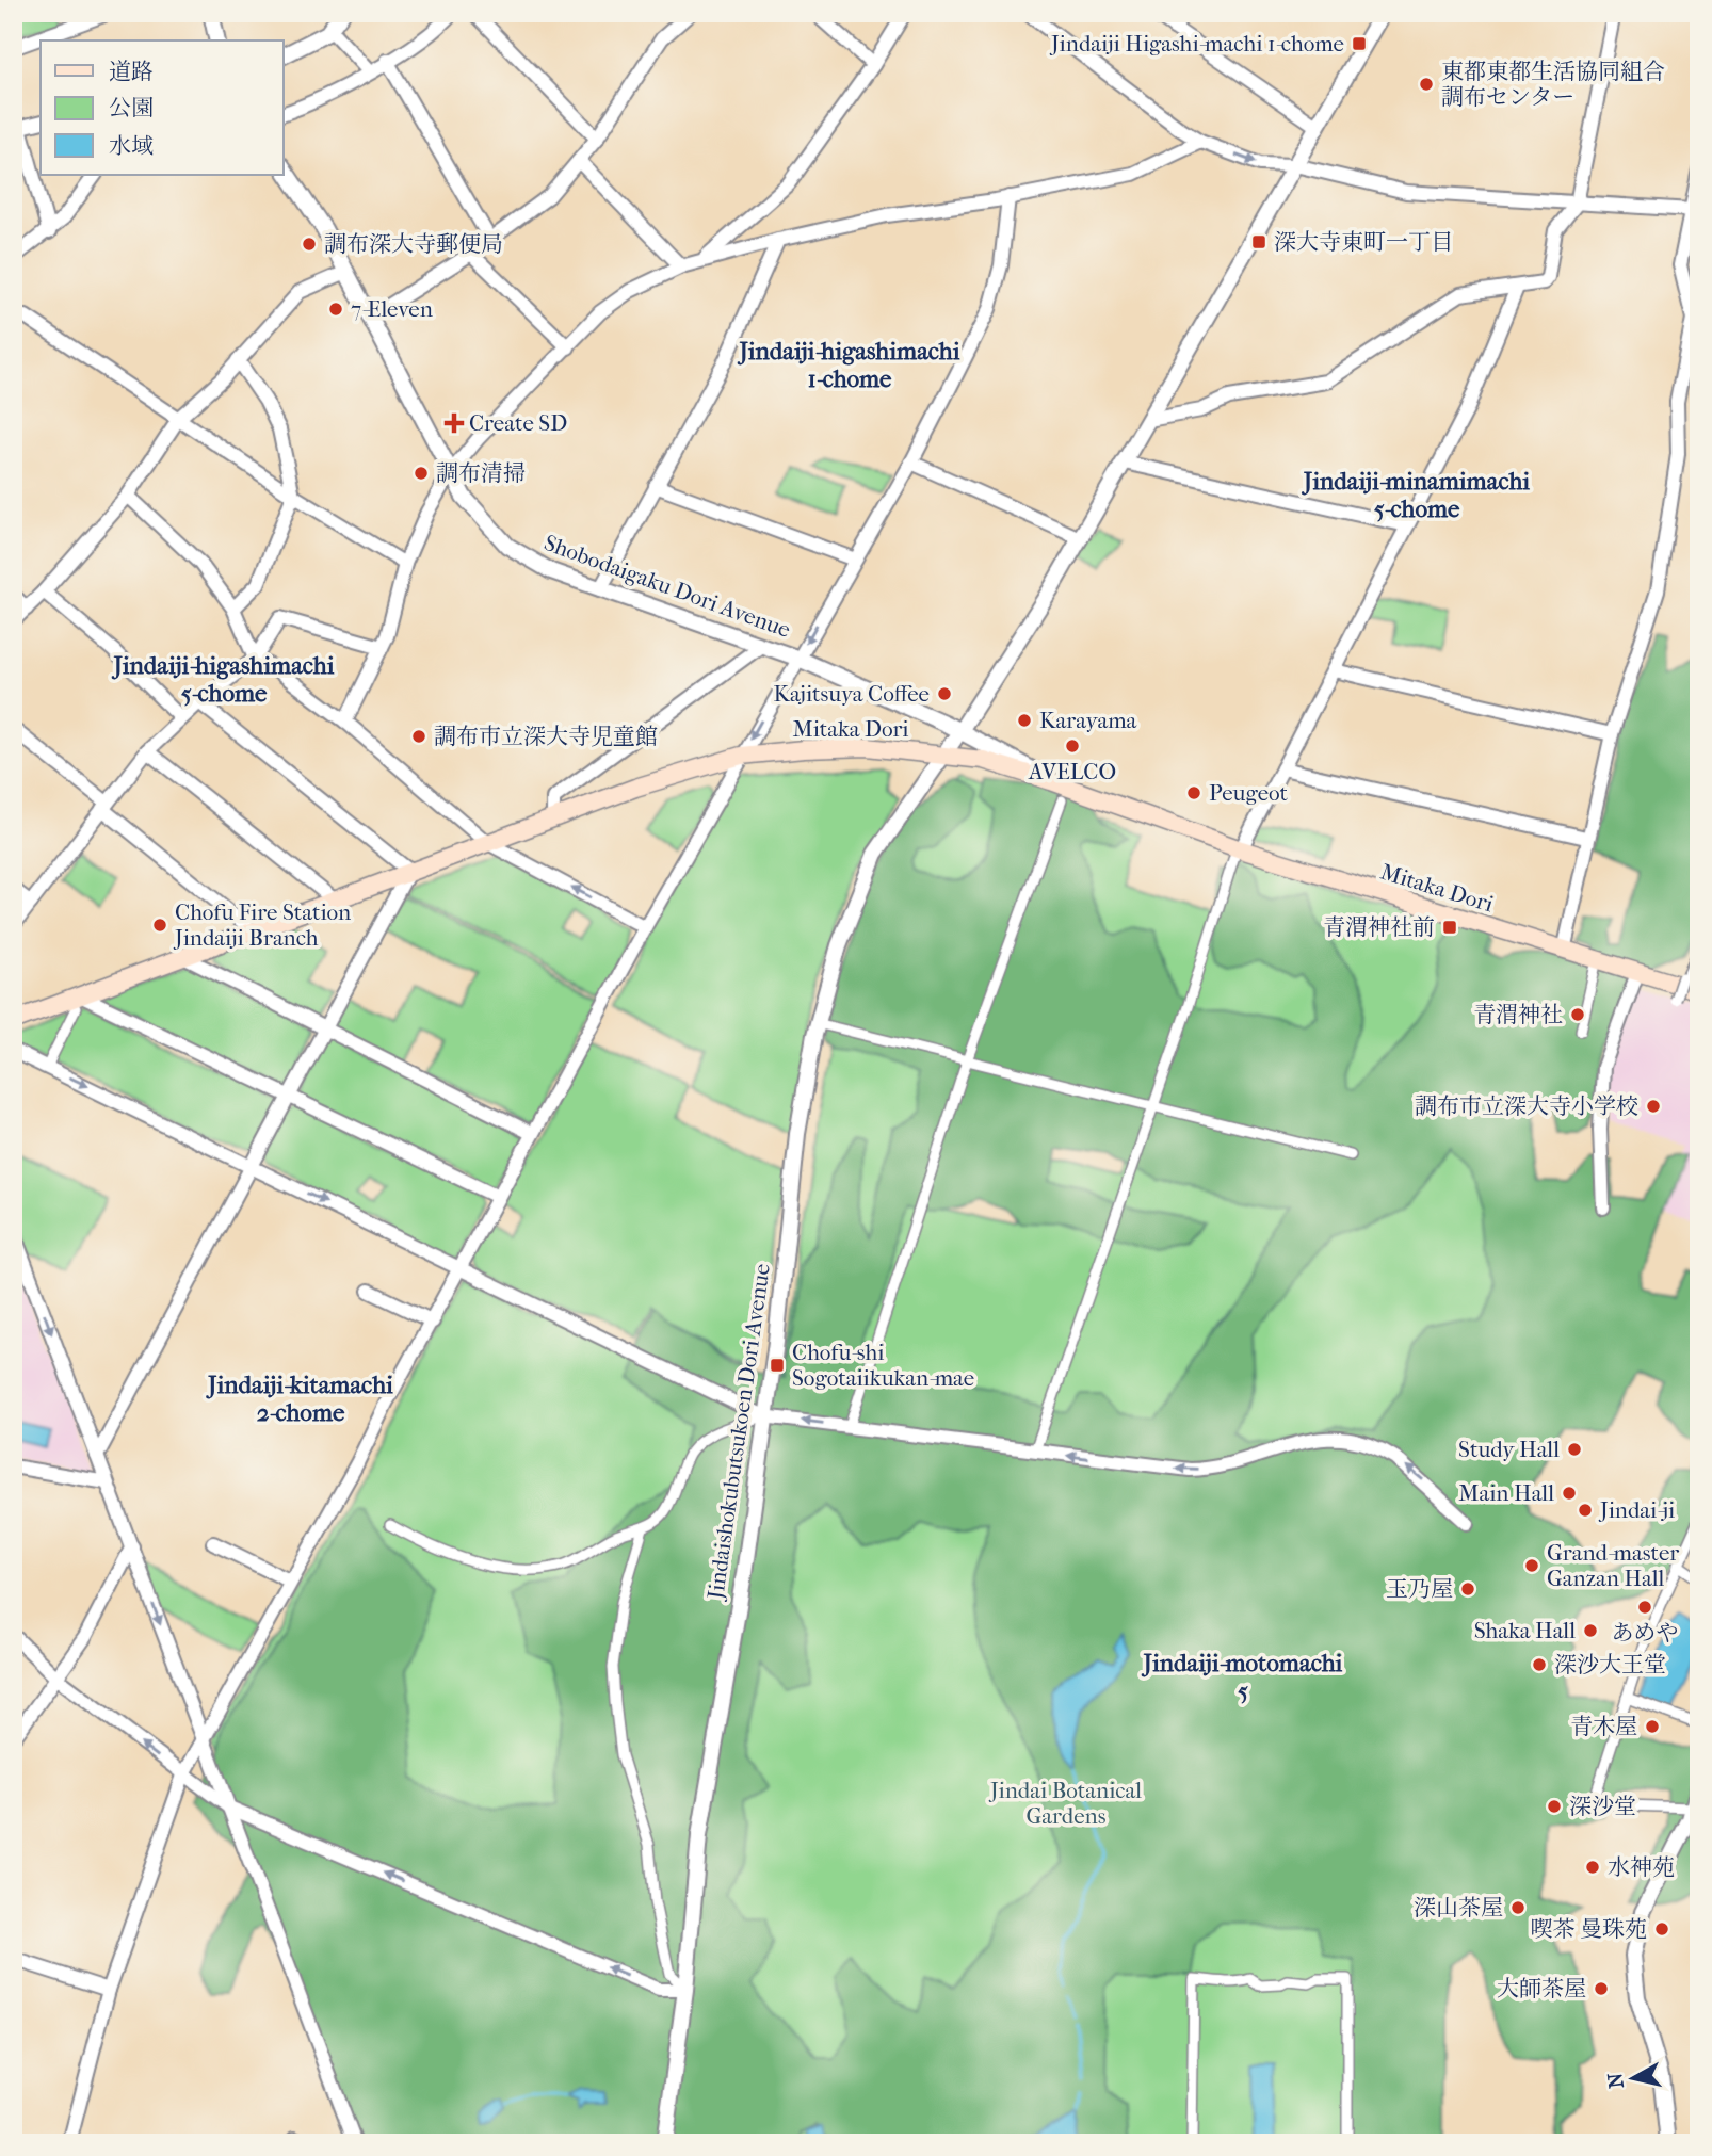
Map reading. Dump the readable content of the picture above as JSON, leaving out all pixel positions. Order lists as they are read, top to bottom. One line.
{"streets":{"main road":["Mitaka Dori"],"street":["Shobodaigaku Dori Avenue","Jindaishokubutsukoen Dori Avenue"]},"crossings":[["Shobodaigaku Dori Avenue","Mitaka Dori"],["Shobodaigaku Dori Avenue","Jindaishokubutsukoen Dori Avenue"],["Mitaka Dori","Jindaishokubutsukoen Dori Avenue"]],"districts":["Jindaiji-higashimachi 1-chome","Jindaiji-minamimachi 5-chome","Jindaiji-higashimachi 5-chome","Jindaiji-kitamachi 2-chome","Jindaiji-motomachi 5"],"parks":["Jindai Botanical Gardens"],"places":{"transit":["Jindaiji Higashi-machi 1-chome","深大寺東町一丁目","青渭神社前","Chofu-shi Sogotaiikukan-mae"],"other":["東都東都生活協同組合 調布センター","調布深大寺郵便局","7-Eleven","調布清掃","Kajitsuya Coffee","Karayama","調布市立深大寺児童館","AVELCO","Peugeot","Chofu Fire Station Jindaiji Branch","青渭神社","調布市立深大寺小学校","Study Hall","Main Hall","Jindai-ji","Grand-master Ganzan Hall","玉乃屋","あめや","Shaka Hall","深沙大王堂","青木屋","深沙堂","水神苑","深山茶屋","喫茶 曼珠苑","大師茶屋"],"health":["Create SD"]},"legend":["道路","公園","水域"],"north":"left"}
